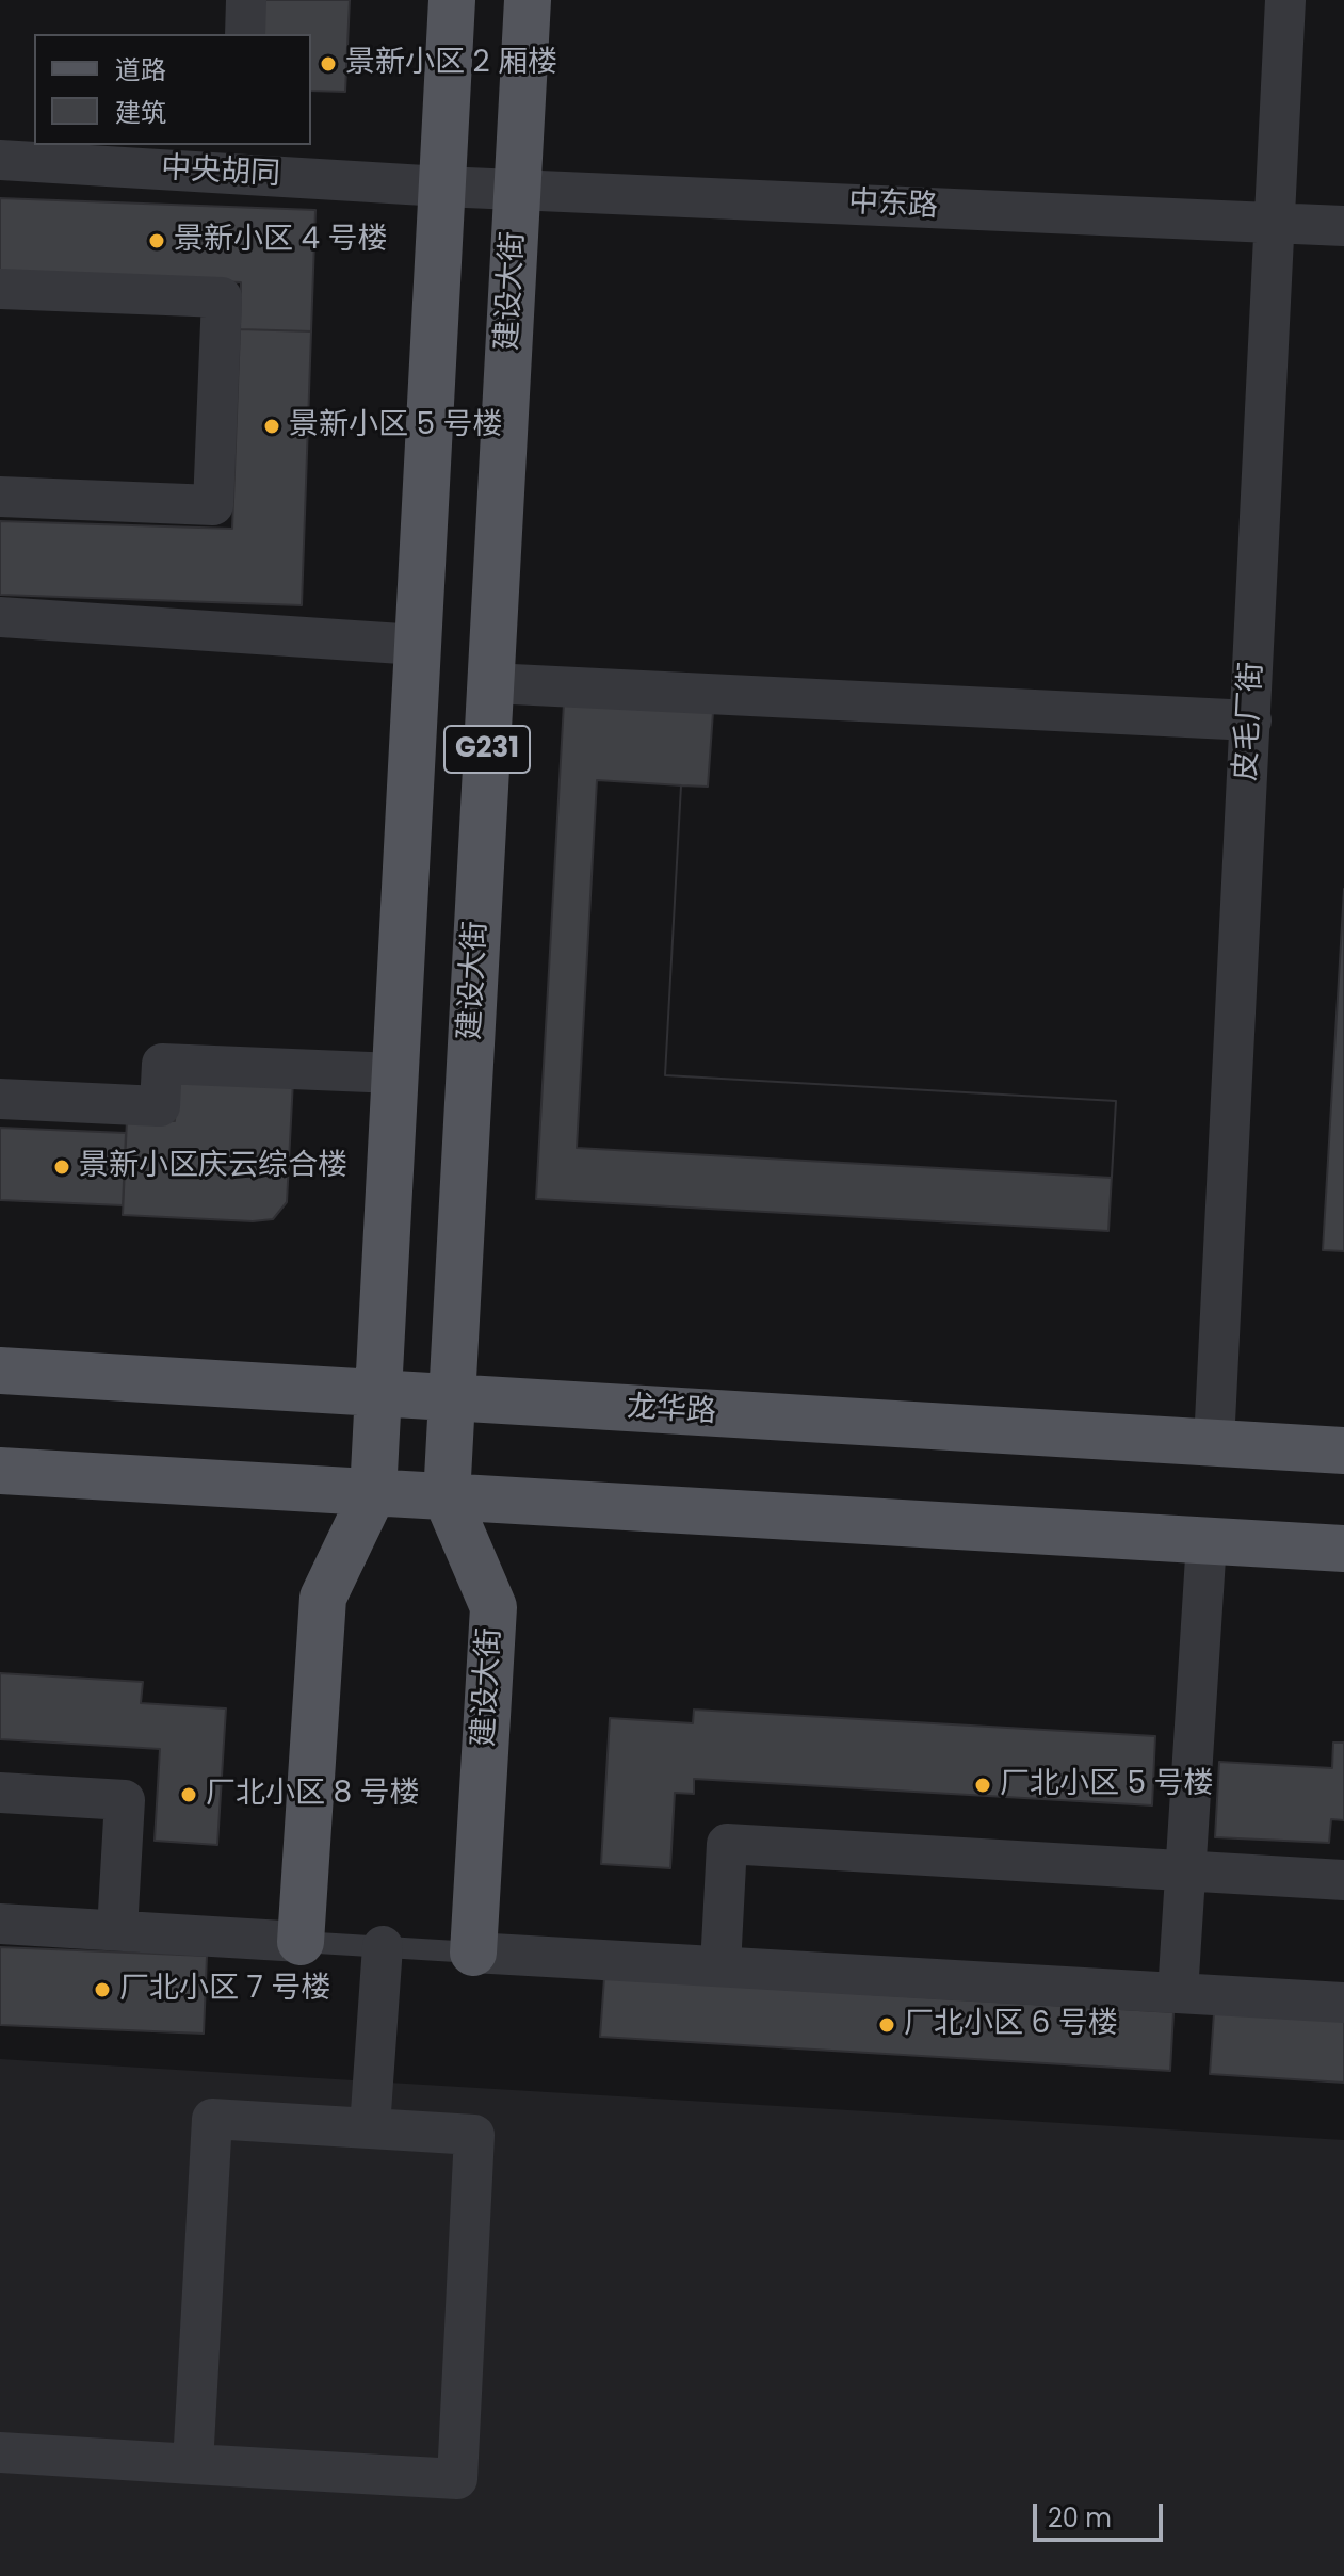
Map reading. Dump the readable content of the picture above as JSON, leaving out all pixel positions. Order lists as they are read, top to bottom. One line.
{"streets":{"main road":["建设大街","G231","龙华路"],"street":["中央胡同","中东路","皮毛厂街"]},"crossings":[["中央胡同","中东路"],["中央胡同","G231"],["中东路","建设大街"],["中东路","皮毛厂街"],["中东路","G231"],["建设大街","龙华路"],["皮毛厂街","龙华路"],["G231","龙华路"]],"places":["景新小区 2 厢楼","景新小区 4 号楼","景新小区 5 号楼","景新小区庆云综合楼","厂北小区 5 号楼","厂北小区 8 号楼","厂北小区 7 号楼","厂北小区 6 号楼"],"legend":["道路","建筑"],"scale_bar":"20 m"}
